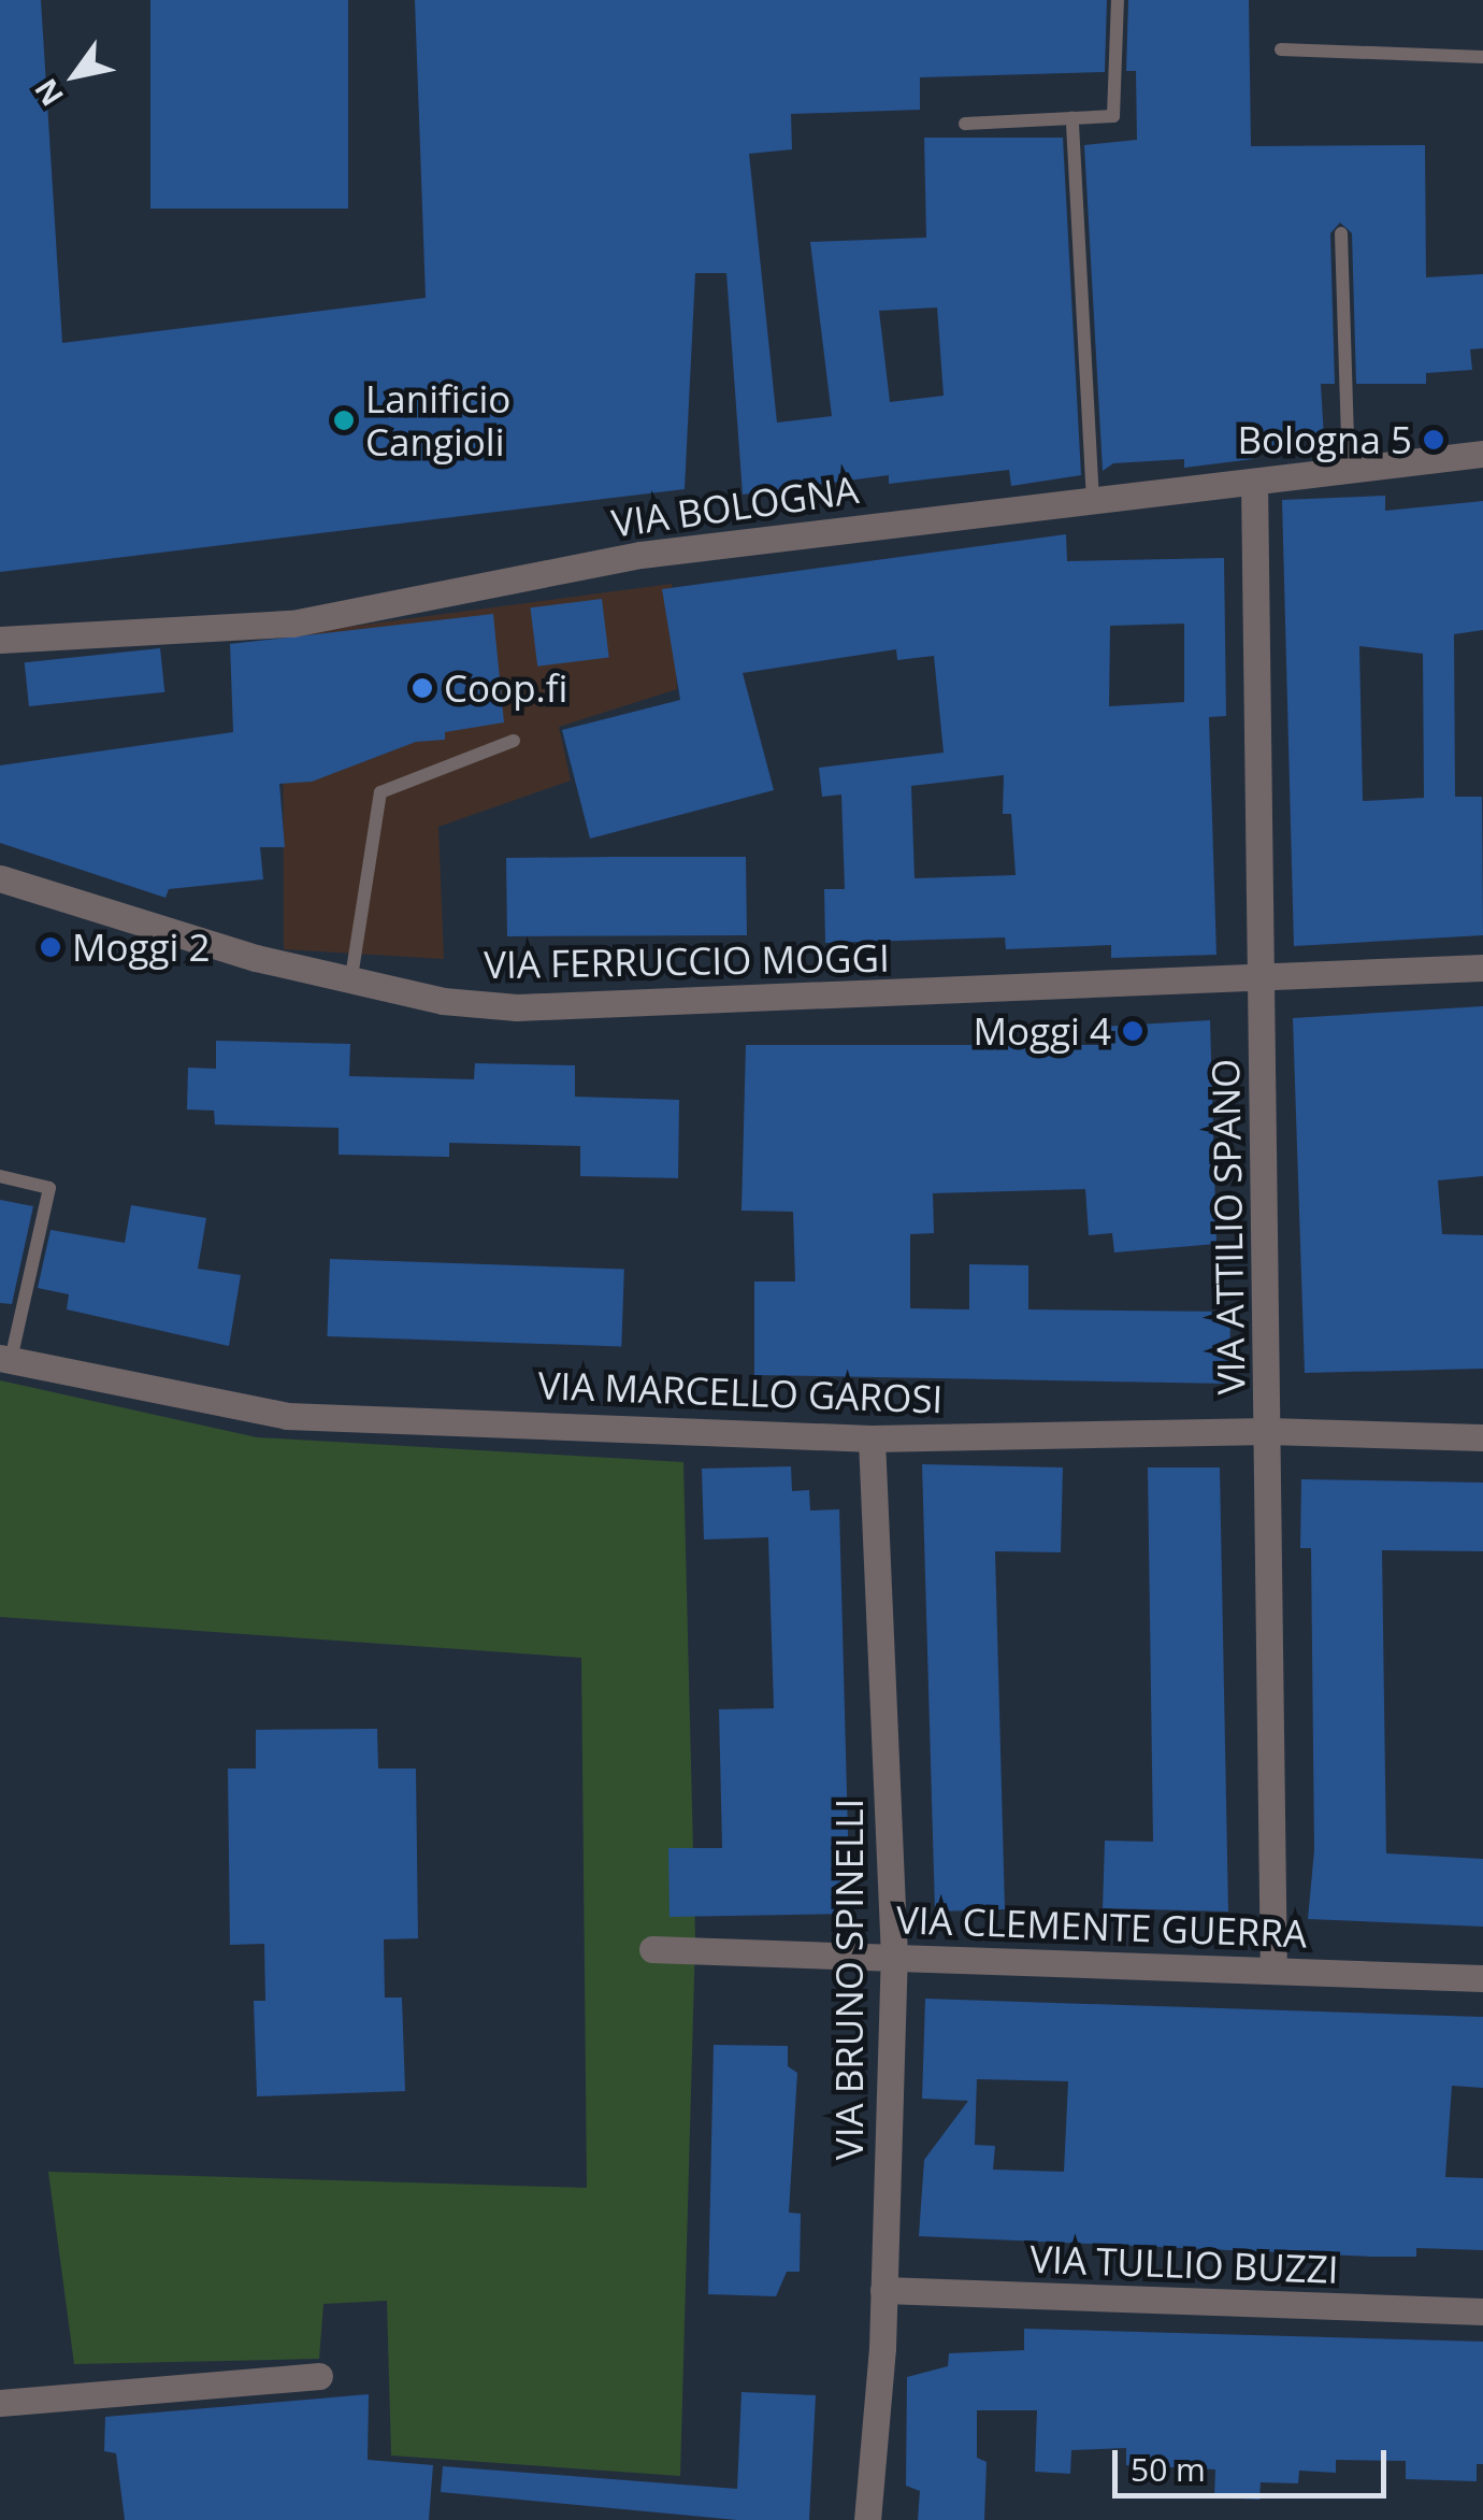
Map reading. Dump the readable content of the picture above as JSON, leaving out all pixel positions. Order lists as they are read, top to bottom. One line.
{"streets":{"street":["VIA BOLOGNA","VIA FERRUCCIO MOGGI","VIA ATTILIO SPANO","VIA MARCELLO GAROSI","VIA CLEMENTE GUERRA","VIA BRUNO SPINELLI","VIA TULLIO BUZZI"]},"crossings":[["VIA BOLOGNA","VIA ATTILIO SPANO"],["VIA FERRUCCIO MOGGI","VIA ATTILIO SPANO"],["VIA ATTILIO SPANO","VIA MARCELLO GAROSI"],["VIA ATTILIO SPANO","VIA CLEMENTE GUERRA"],["VIA MARCELLO GAROSI","VIA BRUNO SPINELLI"],["VIA CLEMENTE GUERRA","VIA BRUNO SPINELLI"],["VIA BRUNO SPINELLI","VIA TULLIO BUZZI"]],"places":["Lanificio Cangioli","Bologna 5","Coop.fi","Moggi 2","Moggi 4"],"scale_bar":"50 m","north":"bottom left"}
